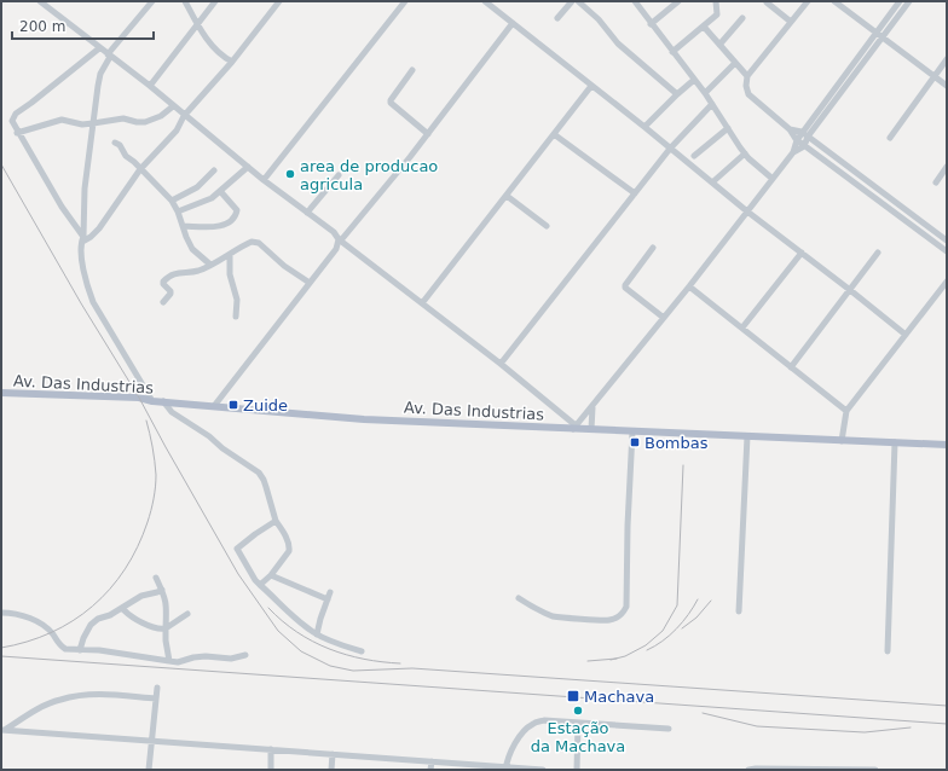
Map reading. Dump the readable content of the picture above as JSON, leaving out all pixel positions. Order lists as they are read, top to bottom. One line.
{"streets":{"main road":["Av. Das Industrias"]},"places":{"other":["area de producao agricula","Estação da Machava"],"transit":["Zuide","Bombas","Machava"]},"scale_bar":"200 m"}
